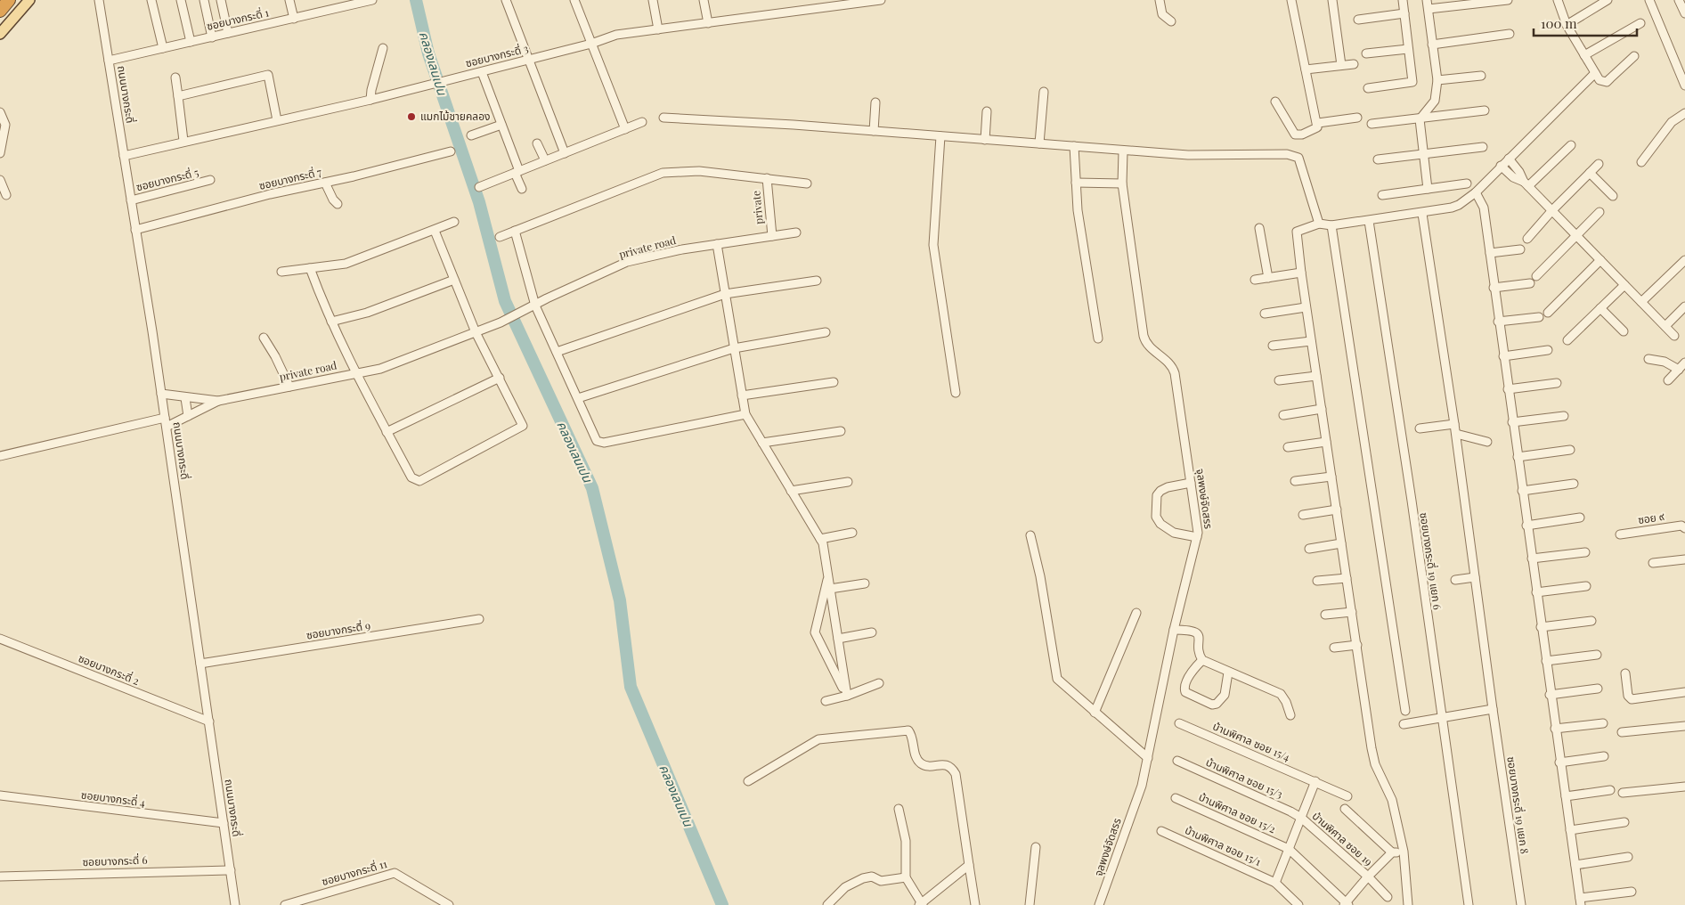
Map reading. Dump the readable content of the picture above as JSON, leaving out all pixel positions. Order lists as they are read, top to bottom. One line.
{"streets":{"street":["ซอยบางกระดี่ 1","ซอยบางกระดี่ 3","ถนนบางกระดี่","ซอยบางกระดี่ 7","ซอยบางกระดี่ 5","private","private road","จุลพงษ์จัดสรร","ซอย ๙","ซอยบางกระดี่ 19 แยก 6","ซอยบางกระดี่ 9","ซอยบางกระดี่ 2","บ้านพิศาล ซอย 15/4","บ้านพิศาล ซอย 15/3","ซอยบางกระดี่ 4","ซอยบางกระดี่ 19 แยก 8","บ้านพิศาล ซอย 15/2","บ้านพิศาล ซอย 19","บ้านพิศาล ซอย 15/1","ซอยบางกระดี่ 6","ซอยบางกระดี่ 11"]},"crossings":[["ซอยบางกระดี่ 1","ถนนบางกระดี่"],["ซอยบางกระดี่ 3","ถนนบางกระดี่"],["ถนนบางกระดี่","ซอยบางกระดี่ 7"],["ถนนบางกระดี่","ซอยบางกระดี่ 5"],["ถนนบางกระดี่","ซอยบางกระดี่ 9"],["ถนนบางกระดี่","ซอยบางกระดี่ 2"],["ถนนบางกระดี่","ซอยบางกระดี่ 4"],["ถนนบางกระดี่","ซอยบางกระดี่ 6"],["private","private road"],["บ้านพิศาล ซอย 15/3","บ้านพิศาล ซอย 19"]],"water":["คลองเลนเปน"],"places":["แมกไม้ชายคลอง"],"scale_bar":"100 m"}
